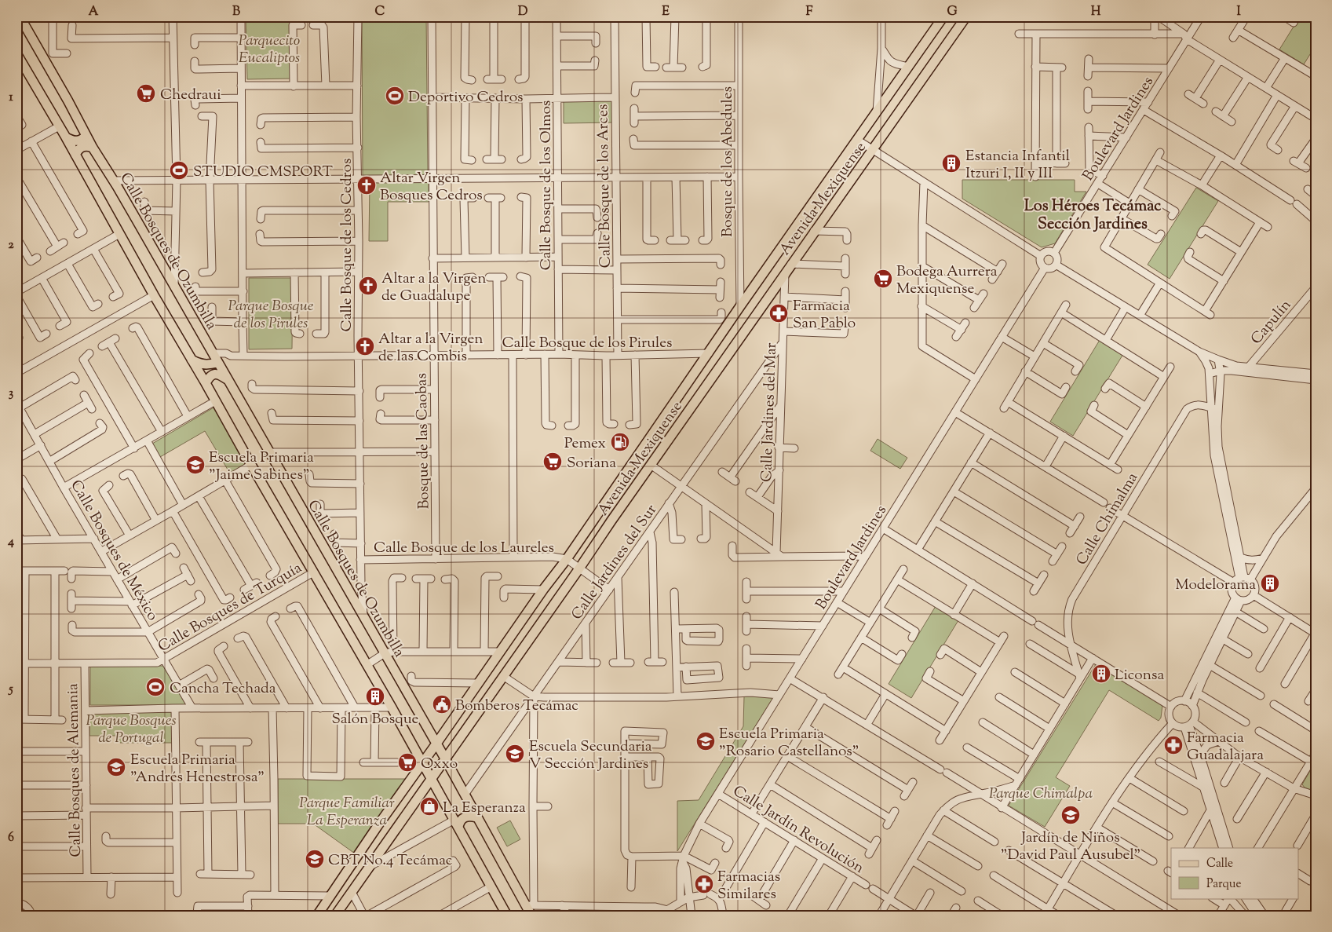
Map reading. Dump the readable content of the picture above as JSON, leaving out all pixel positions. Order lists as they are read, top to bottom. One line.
{"streets":{"main road":["Avenida Mexiquense","Calle Bosques de Ozumbilla"],"street":["Boulevard Jardines","Bosque de los Abedules","Calle Bosque de los Olmos","Calle Bosque de los Arces","Calle Bosque de los Cedros","Capulín","Calle Bosque de los Pirules","Calle Jardines del Mar","Bosque de las Caobas","Calle Chimalma","Calle Bosque de los Laureles","Calle Bosques de México","Calle Jardines del Sur","Calle Bosques de Turquía","Calle Bosques de Alemania","Calle Jardín Revolución"]},"crossings":[["Boulevard Jardines","Calle Jardín Revolución"],["Bosque de los Abedules","Avenida Mexiquense"],["Calle Bosque de los Olmos","Calle Bosque de los Pirules"],["Calle Bosque de los Arces","Calle Bosque de los Pirules"],["Avenida Mexiquense","Calle Bosques de Ozumbilla"],["Avenida Mexiquense","Calle Bosque de los Pirules"],["Avenida Mexiquense","Calle Jardines del Mar"],["Avenida Mexiquense","Calle Bosque de los Laureles"],["Calle Bosque de los Cedros","Calle Bosques de Ozumbilla"],["Calle Bosque de los Cedros","Calle Bosque de los Pirules"],["Calle Bosque de los Cedros","Calle Bosque de los Laureles"],["Calle Bosques de Ozumbilla","Calle Bosque de los Pirules"],["Calle Bosques de Ozumbilla","Calle Jardines del Sur"],["Calle Bosque de los Pirules","Bosque de las Caobas"],["Calle Jardines del Mar","Calle Jardines del Sur"],["Bosque de las Caobas","Calle Bosque de los Laureles"],["Calle Bosques de México","Calle Bosques de Turquía"],["Calle Bosques de Turquía","Calle Bosques de Alemania"]],"districts":["Los Héroes Tecámac Sección Jardines"],"parks":["Parquecito Eucaliptos","Parque Bosque de los Pirules","Parque Bosques de Portugal","Parque Chimalpa","Parque Familiar La Esperanza"],"places":{"supermarket":["Chedraui","Bodega Aurrera Mexiquense","Soriana","Oxxo"],"sports":["Deportivo Cedros","STUDIO CMSPORT","Cancha Techada"],"building":["Estancia Infantil Itzuri I, II y III","Modelorama","Liconsa","Salón Bosque"],"church":["Altar Virgen Bosques Cedros","Altar a la Virgen de Guadalupe","Altar a la Virgen de las Combis"],"pharmacy":["Farmacia San Pablo","Farmacia Guadalajara","Farmacias Similares"],"fuel station":["Pemex"],"school or university":["Escuela Primaria \"Jaime Sabines\"","Escuela Primaria \"Rosario Castellanos\"","Escuela Secundaria V Sección Jardines","Escuela Primaria \"Andrés Henestrosa\"","Jardín de Niños \"David Paul Ausubel\"","CBT No.4 Tecámac"],"public building":["Bomberos Tecámac"],"shop":["La Esperanza"]},"legend":["Calle","Parque"],"grid":{"columns":["A","B","C","D","E","F","G","H","I"],"rows":["1","2","3","4","5","6"]}}
